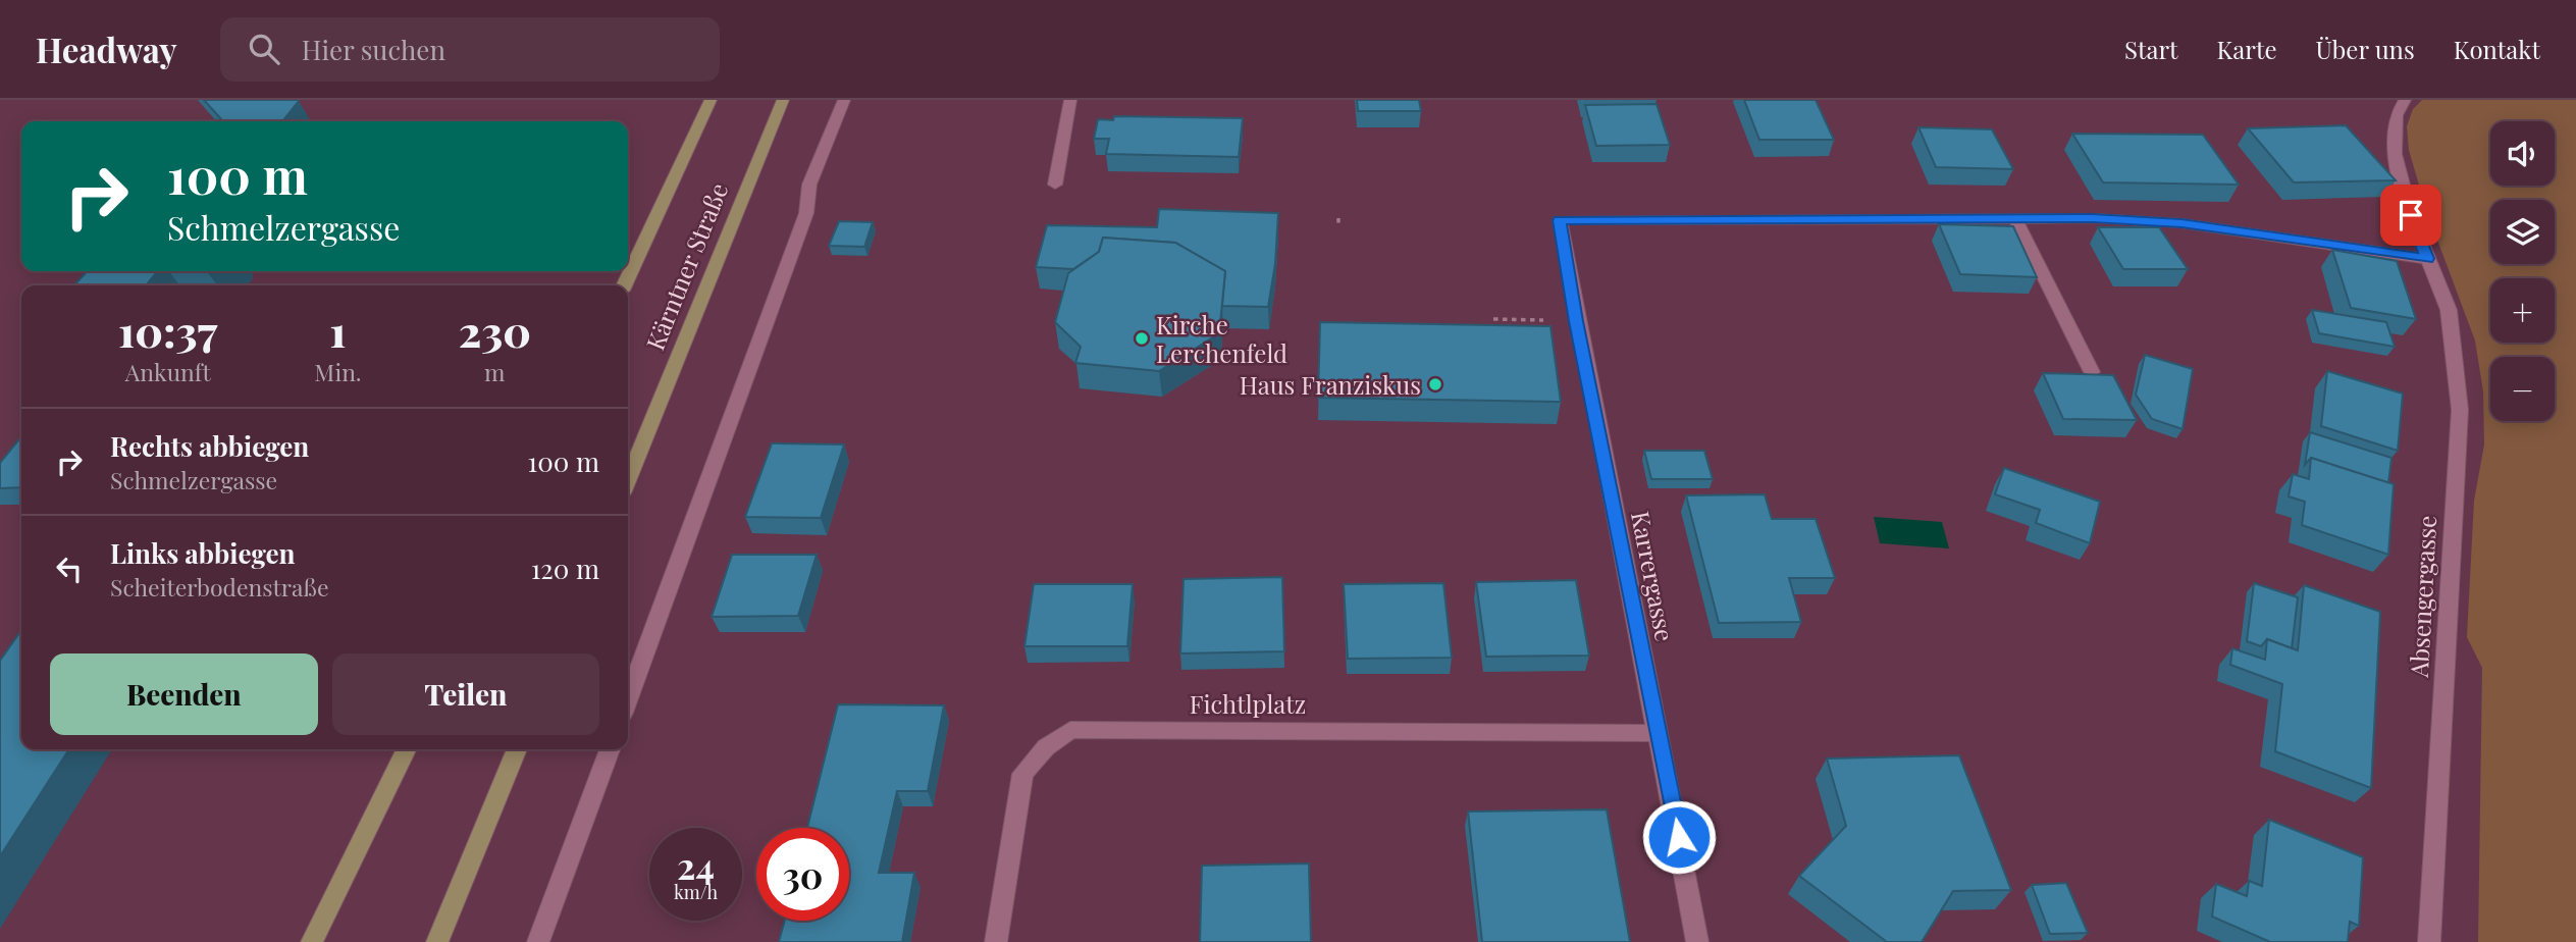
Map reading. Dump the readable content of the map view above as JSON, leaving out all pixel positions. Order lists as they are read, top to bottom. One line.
{"streets":{"main road":["Kärntner Straße"],"street":["Karrergasse","Absengergasse","Fichtlplatz"]},"crossings":[["Karrergasse","Fichtlplatz"]],"places":["Kirche Lerchenfeld","Haus Franziskus"],"page":{"header":"Headway","search":"Hier suchen","nav":["Start","Karte","Über uns","Kontakt"],"map_buttons":["+","−"],"turn":["100 m","Schmelzergasse"],"eta":["10:37","Ankunft","1","Min.","230","m"],"list":[{"name":"Rechts abbiegen","note":"Schmelzergasse","value":"100 m"},{"name":"Links abbiegen","note":"Scheiterbodenstraße","value":"120 m"}],"buttons":["Beenden","Teilen"],"speed":"24 km/h","limit":"30"}}
